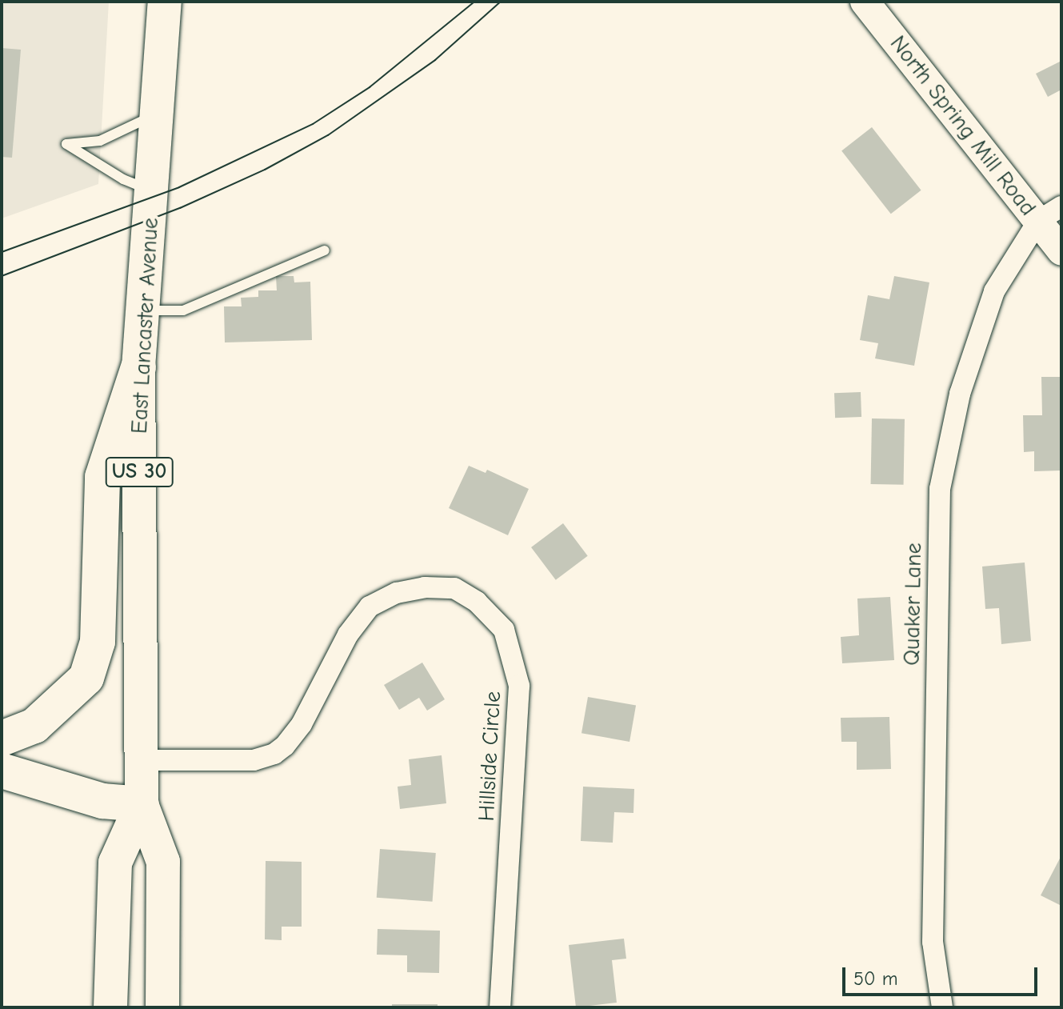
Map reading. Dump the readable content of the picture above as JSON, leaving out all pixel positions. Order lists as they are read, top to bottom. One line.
{"streets":{"highway":["East Lancaster Avenue","US 30"],"main road":["North Spring Mill Road"],"street":["Quaker Lane","Hillside Circle"]},"crossings":[["North Spring Mill Road","Quaker Lane"],["East Lancaster Avenue","Hillside Circle"]],"scale_bar":"50 m"}
